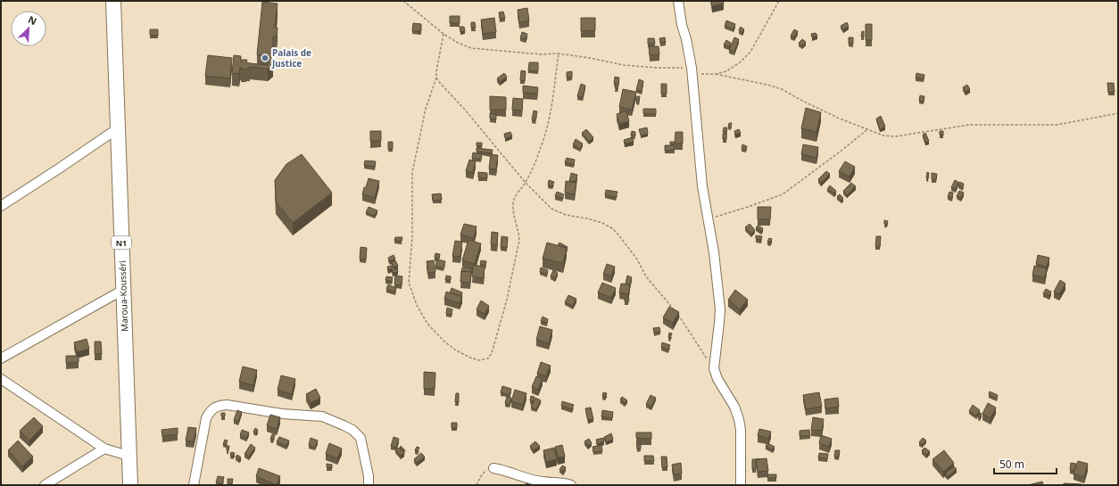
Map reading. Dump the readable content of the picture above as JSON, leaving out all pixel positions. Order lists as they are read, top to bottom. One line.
{"streets":{"highway":["N1","Maroua-Kousséri"]},"places":["Palais de Justice"],"scale_bar":"50 m","north":"top right"}
